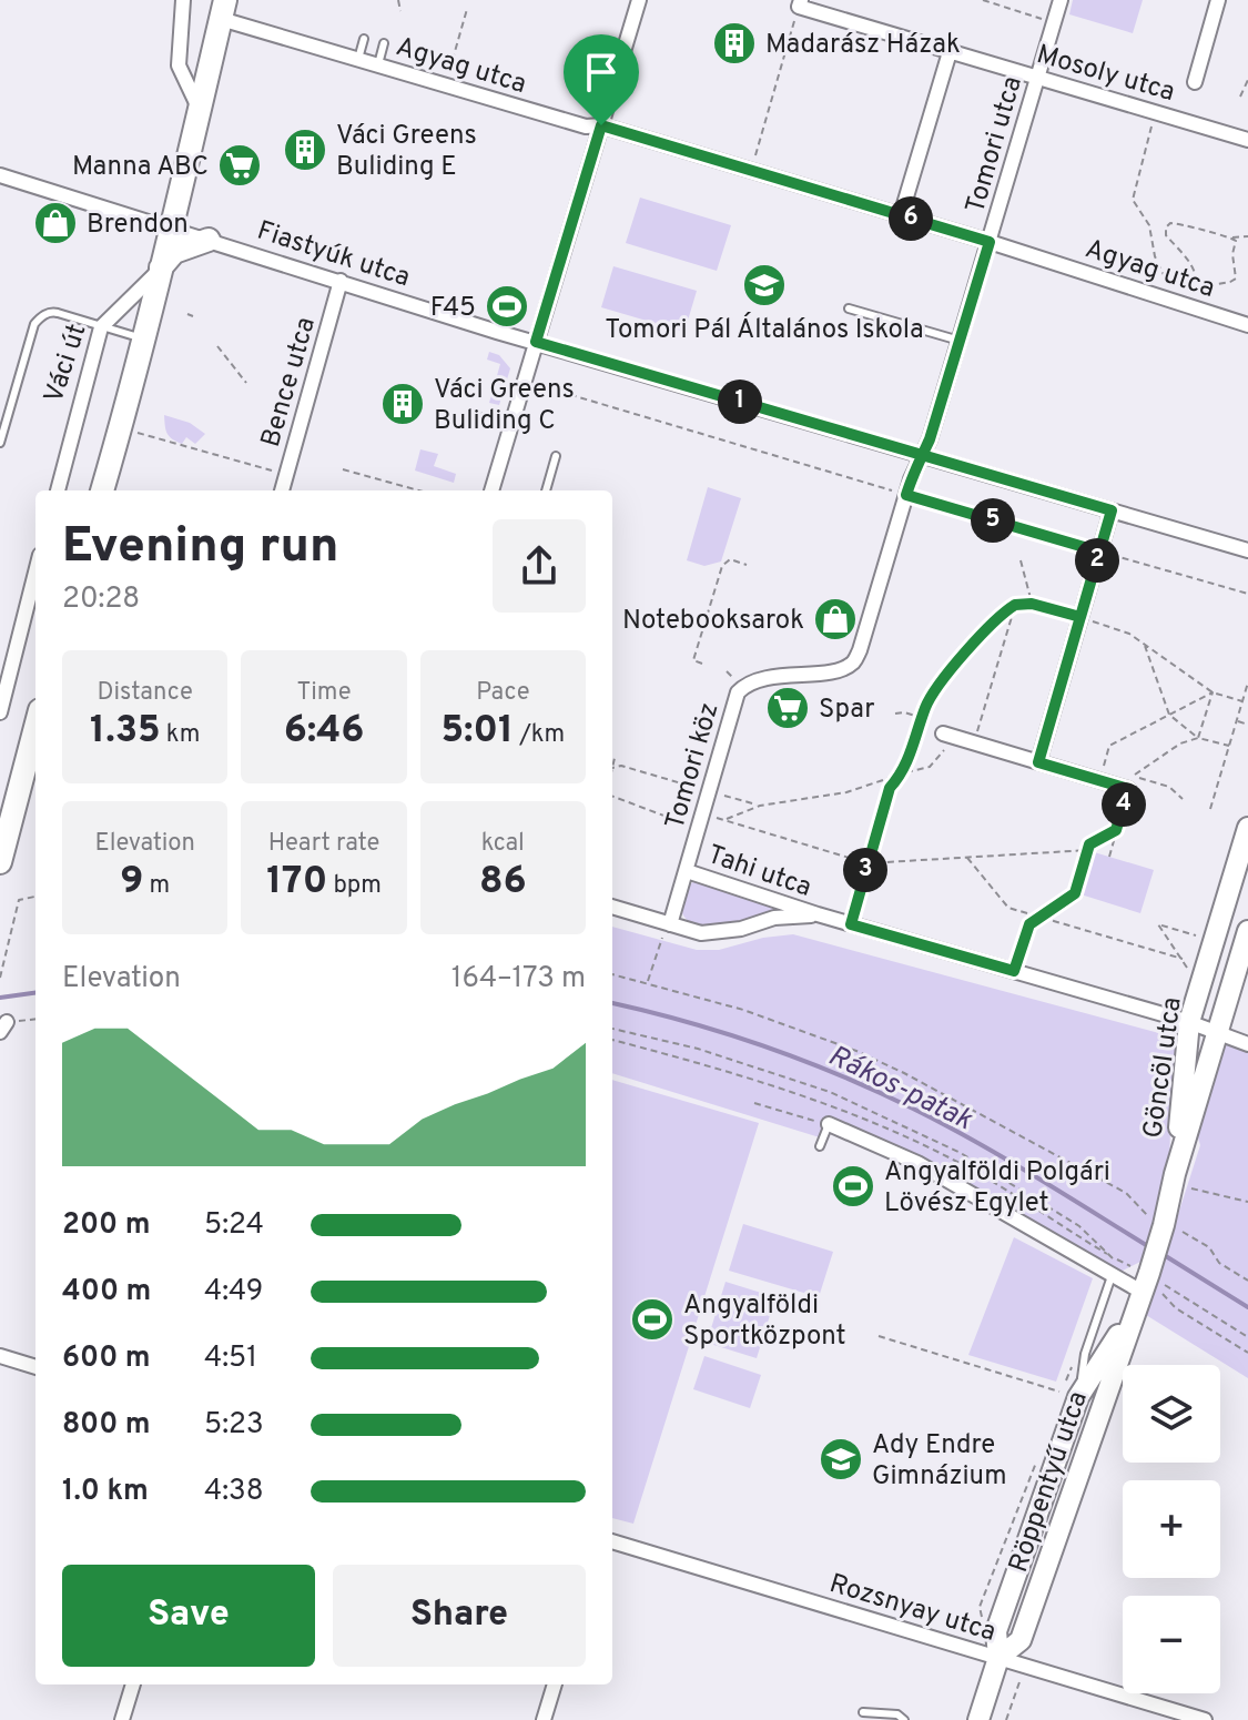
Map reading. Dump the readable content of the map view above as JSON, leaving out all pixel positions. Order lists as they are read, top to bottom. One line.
{"streets":{"street":["Agyag utca","Mosoly utca","Tomori utca","Fiastyúk utca","Váci út","Bence utca","Tomori köz","Tahi utca","Göncöl utca","Röppentyű utca","Rozsnyay utca"]},"crossings":[["Agyag utca","Tomori utca"],["Mosoly utca","Tomori utca"],["Tomori utca","Fiastyúk utca"],["Tomori utca","Tomori köz"],["Fiastyúk utca","Bence utca"],["Fiastyúk utca","Tomori köz"],["Tomori köz","Tahi utca"],["Tahi utca","Göncöl utca"],["Göncöl utca","Röppentyű utca"],["Röppentyű utca","Rozsnyay utca"]],"water":["Rákos-patak"],"places":{"building":["Madarász Házak","Váci Greens Buliding E","Váci Greens Buliding C"],"supermarket":["Manna ABC","Spar"],"shop":["Brendon","Notebooksarok"],"school or university":["Tomori Pál Általános Iskola","Ady Endre Gimnázium"],"sports":["F45","Angyalföldi Polgári Lövész Egylet","Angyalföldi Sportközpont"]},"page":{"pins":["6","1","5","2","4","3"],"heading":["Evening run","20:28"],"stats":[["Distance","1.35 km"],["Time","6:46"],["Pace","5:01 /km"],["Elevation","9 m"],["Heart rate","170 bpm"],["kcal","86"]],"chart":["Elevation","164–173 m"],"list":[{"name":"200 m","note":"5:24"},{"name":"400 m","note":"4:49"},{"name":"600 m","note":"4:51"},{"name":"800 m","note":"5:23"},{"name":"1.0 km","note":"4:38"}],"map_buttons":["+","−"],"buttons":["Save","Share"]}}
